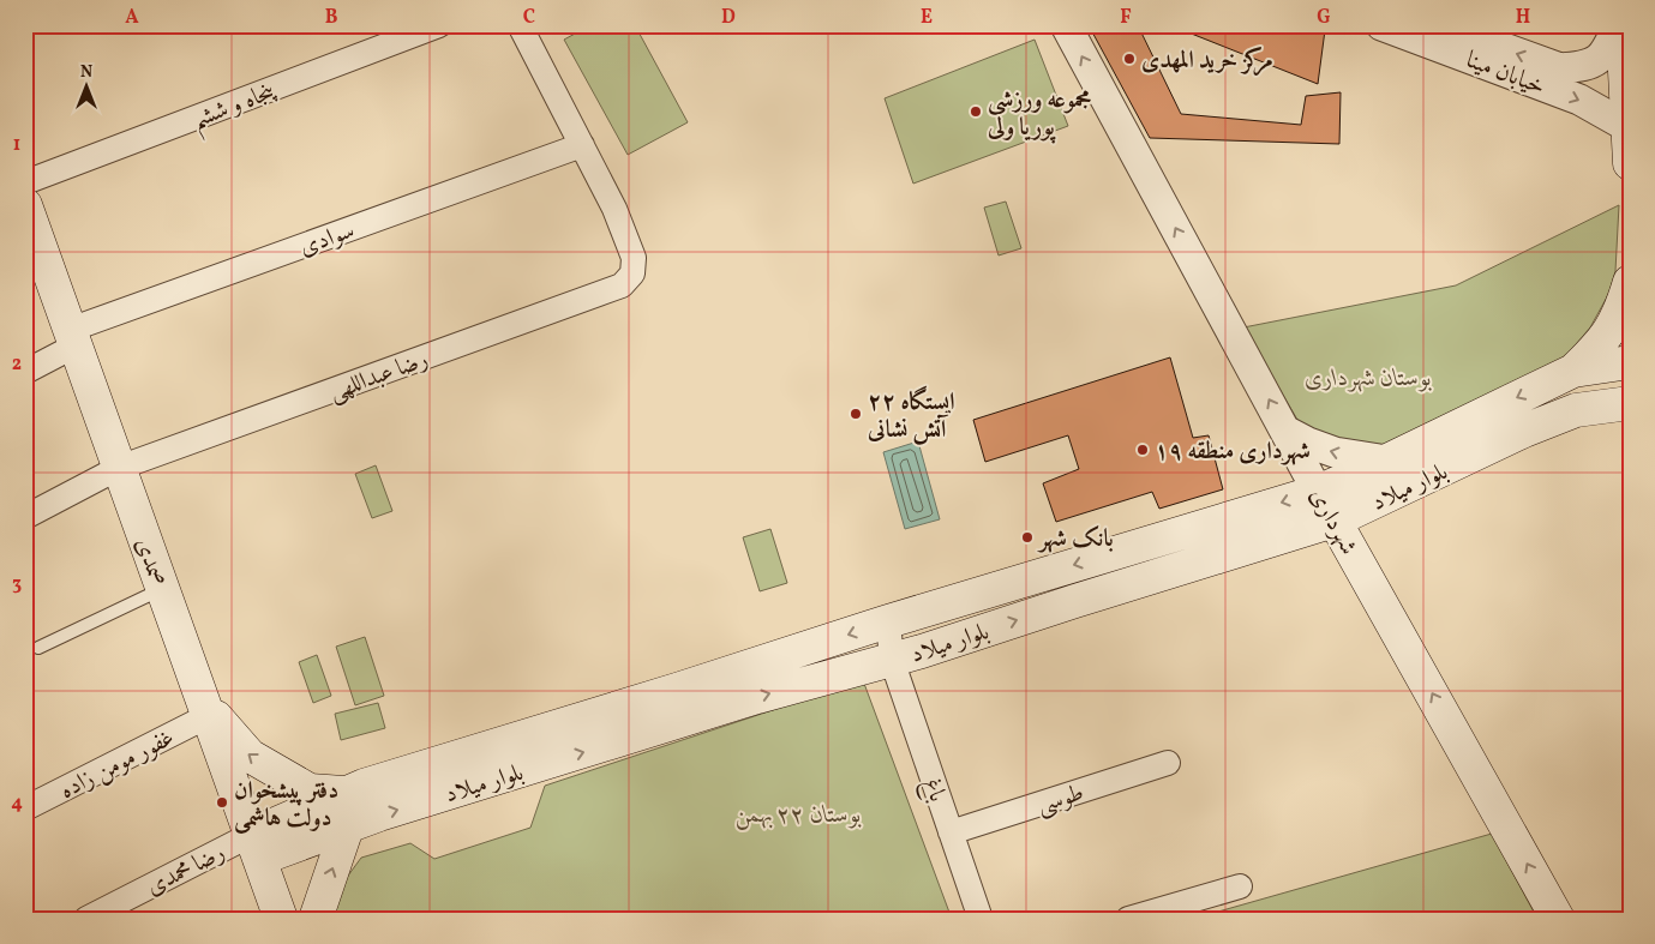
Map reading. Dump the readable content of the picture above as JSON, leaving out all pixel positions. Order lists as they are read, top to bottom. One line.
{"streets":{"main road":["بلوار میلاد","شهرداری","صمدی"],"street":["خیابان مینا","پنجاه و ششم","سوادی","رضا عبداللهی","غفور مومن زاده","باغ","طوسی","رضا محمدی"]},"crossings":[["سوادی","رضا عبداللهی"],["سوادی","صمدی"],["رضا عبداللهی","صمدی"],["بلوار میلاد","شهرداری"],["بلوار میلاد","صمدی"],["بلوار میلاد","باغ"],["بلوار میلاد","رضا محمدی"],["صمدی","غفور مومن زاده"],["صمدی","رضا محمدی"],["باغ","طوسی"]],"one_way":["شهرداری"],"parks":["بوستان شهرداری","بوستان ۲۲ بهمن"],"places":["مرکز خرید المهدی","مجموعه ورزشی پوریا ولی","ایستگاه ۲۲ آتش نشانی","شهرداری منطقه ۱۹","بانک شهر","دفتر پیشخوان دولت هاشمی"],"north":"top","grid":{"columns":["A","B","C","D","E","F","G","H"],"rows":["1","2","3","4"]}}
